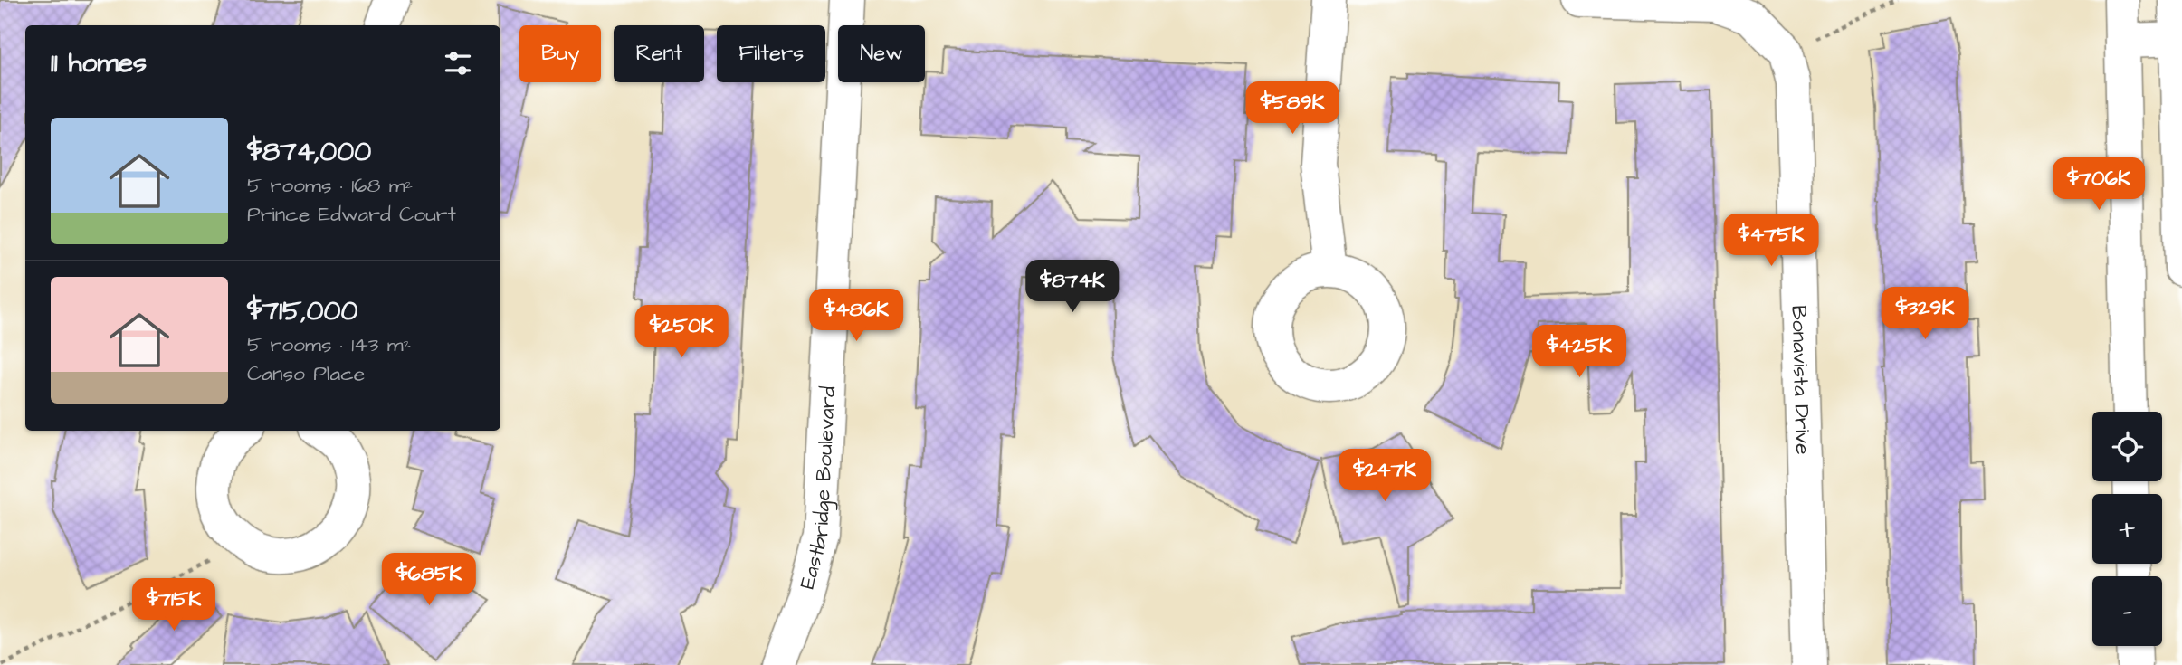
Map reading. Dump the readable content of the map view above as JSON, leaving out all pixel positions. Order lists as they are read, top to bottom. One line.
{"streets":{"street":["Bonavista Drive","Eastbridge Boulevard"]},"page":{"chip":["Buy","Rent","Filters","New"],"heading":"11 homes","price":["$589K","$706K","$475K","$874K","$329K","$486K","$250K","$425K","$247K","$685K","$715K"],"list":[{"name":"$874,000","note":"5 rooms · 168 m² · Prince Edward Court"},{"name":"$715,000","note":"5 rooms · 143 m² · Canso Place"}],"map_buttons":["+","−"]}}
